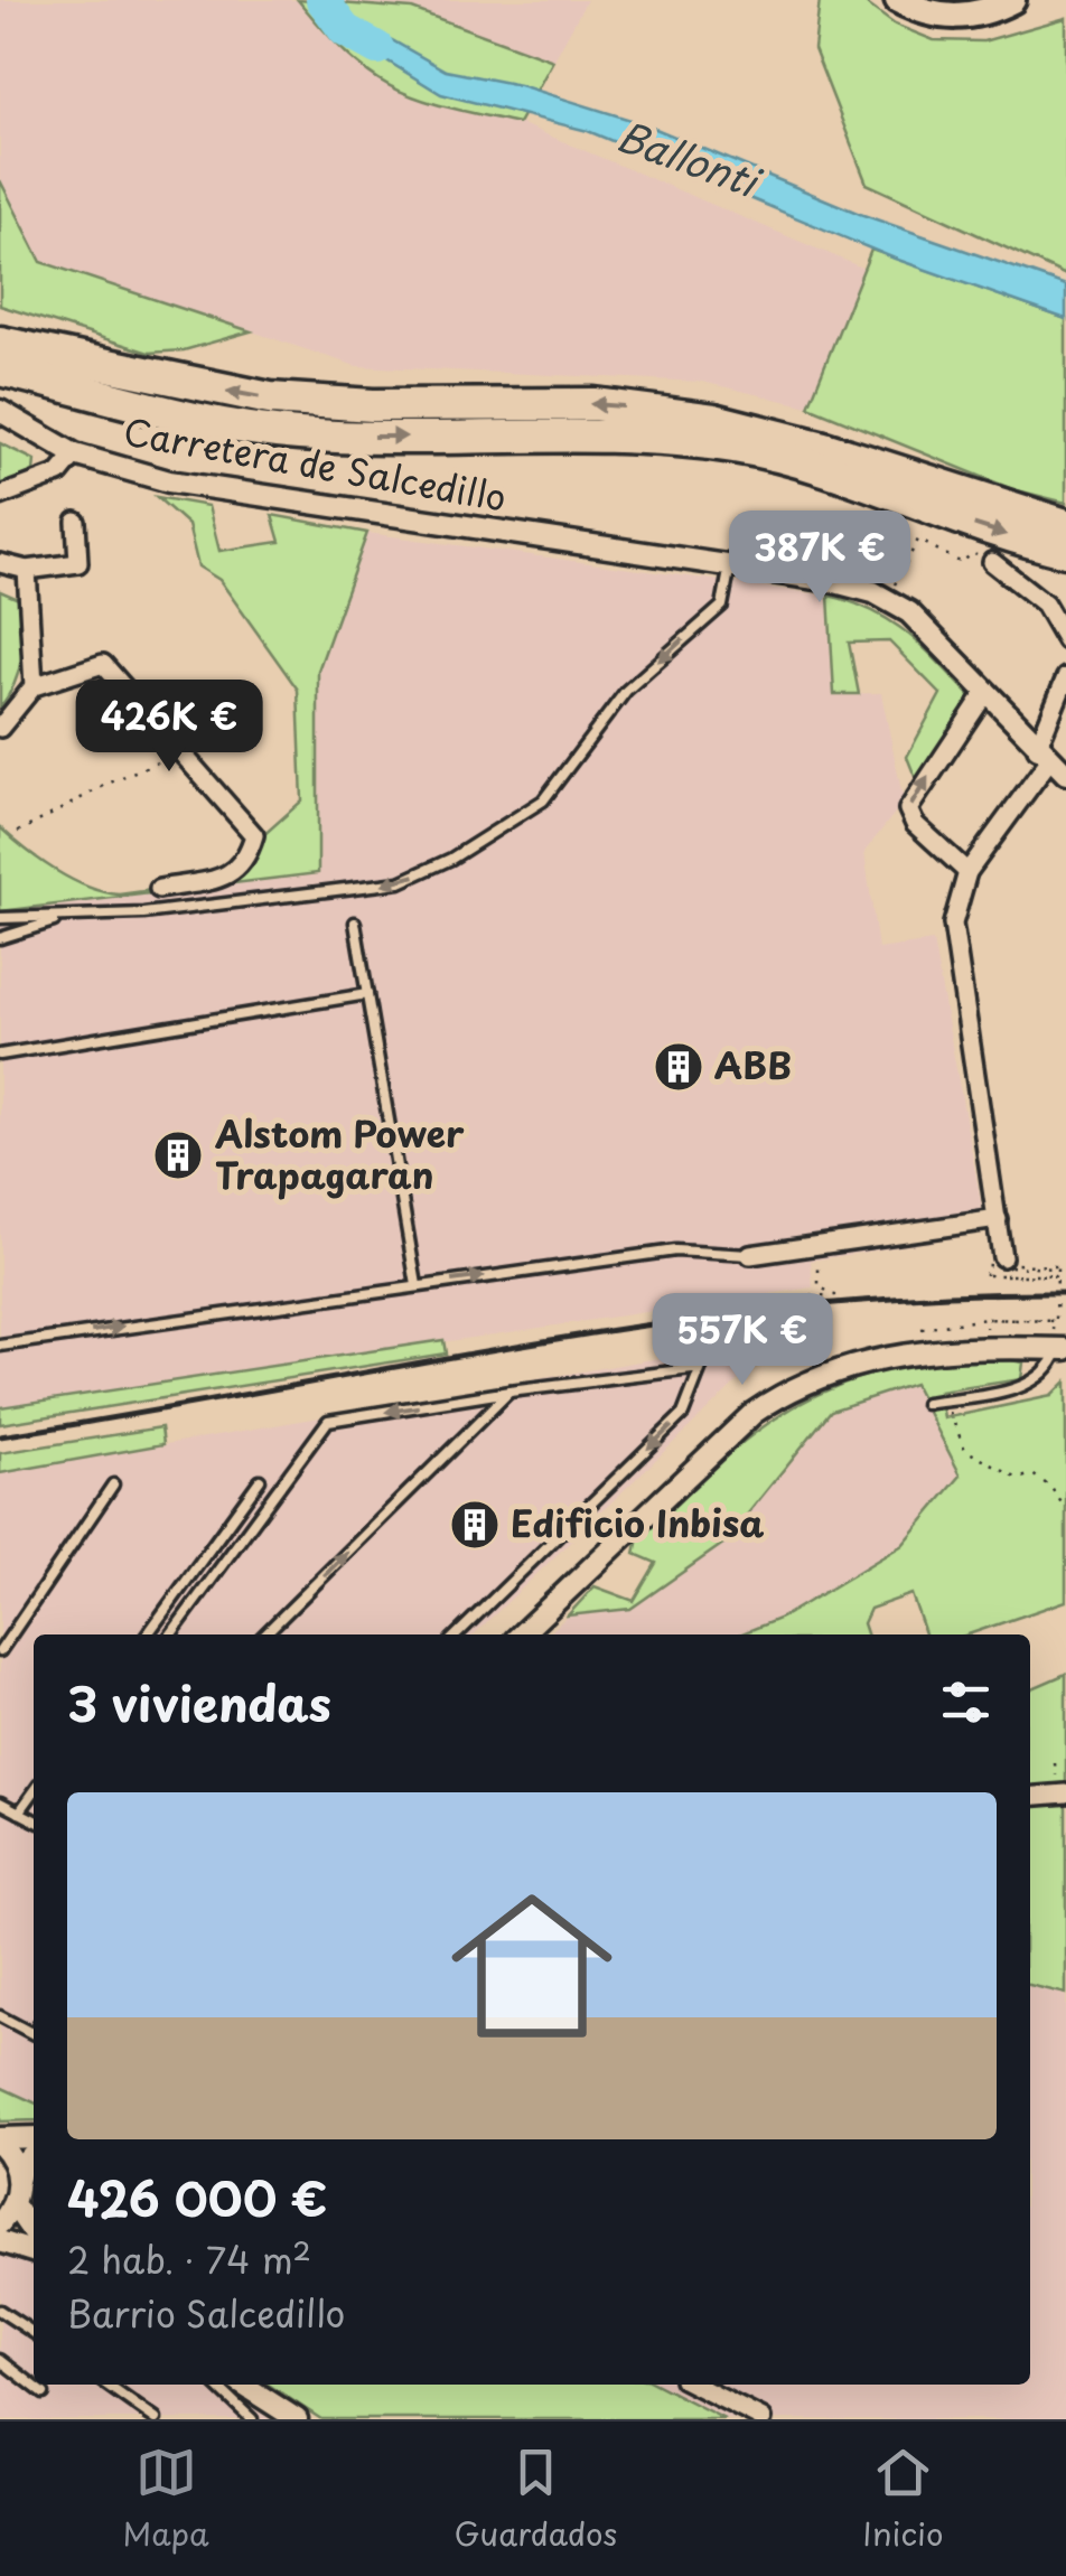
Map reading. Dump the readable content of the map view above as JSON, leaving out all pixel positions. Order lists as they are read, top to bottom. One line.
{"streets":{"street":["Carretera de Salcedillo"]},"water":["Ballonti"],"places":{"building":["ABB","Alstom Power Trapagaran","Edificio Inbisa"]},"page":{"price":["387K €","426K €","557K €"],"heading":"3 viviendas","list":[{"name":"426 000 €","note":"2 hab. · 74 m² · Barrio Salcedillo"}],"tabs":["Mapa","Guardados","Inicio"]}}
